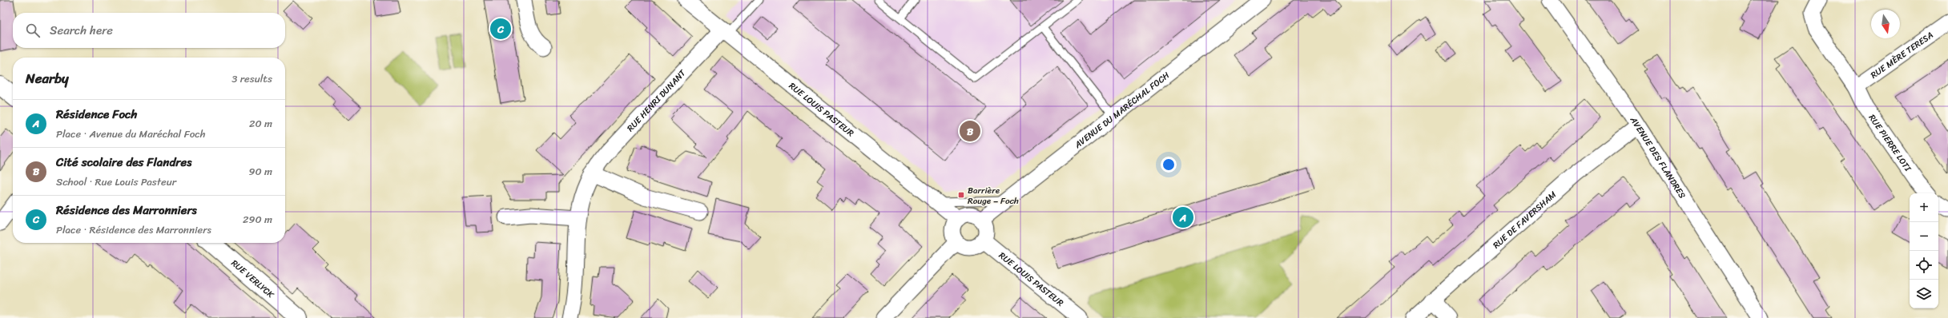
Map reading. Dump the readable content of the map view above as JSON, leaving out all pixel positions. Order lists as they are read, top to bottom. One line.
{"streets":{"street":["RUE MÈRE TERESA","RUE HENRI DUNANT","RUE LOUIS PASTEUR","AVENUE DU MARÉCHAL FOCH","RUE PIERRE LOTI","AVENUE DES FLANDRES","RUE DE FAVERSHAM","RUE VERLYCK"]},"crossings":[["RUE MÈRE TERESA","RUE PIERRE LOTI"],["RUE HENRI DUNANT","RUE LOUIS PASTEUR"],["RUE LOUIS PASTEUR","AVENUE DU MARÉCHAL FOCH"],["AVENUE DES FLANDRES","RUE DE FAVERSHAM"]],"places":{"transit":["Barrière Rouge – Foch"]},"north":"bottom","page":{"search":"Search here","pins":["C","B","A"],"heading":["Nearby","3 results"],"list":[{"mark":"A","name":"Résidence Foch","note":"Place · Avenue du Maréchal Foch","value":"20 m"},{"mark":"B","name":"Cité scolaire des Flandres","note":"School · Rue Louis Pasteur","value":"90 m"},{"mark":"C","name":"Résidence des Marronniers","note":"Place · Résidence des Marronniers","value":"290 m"}],"map_buttons":["+","−"]}}
